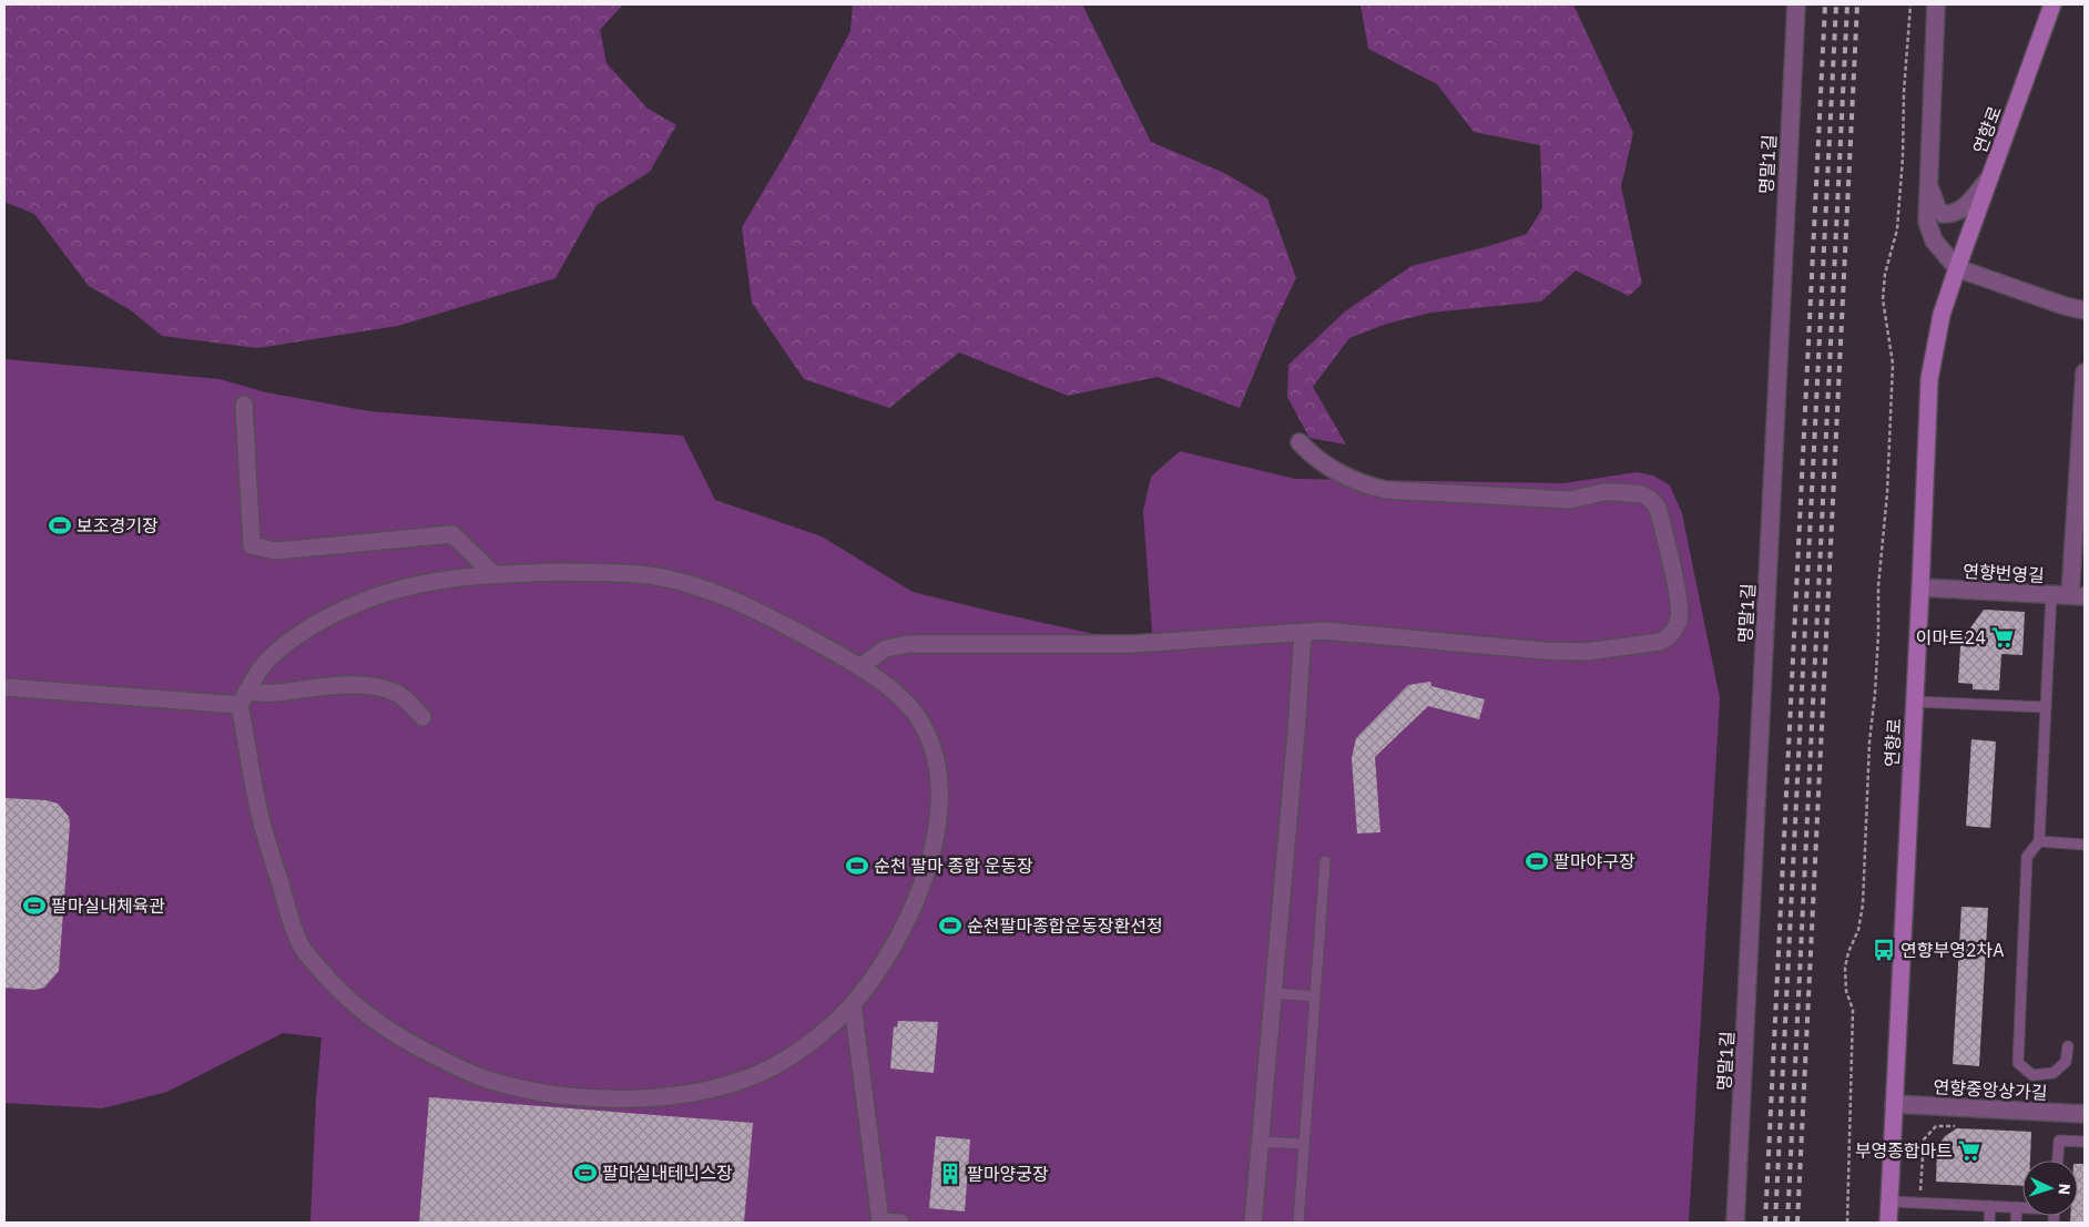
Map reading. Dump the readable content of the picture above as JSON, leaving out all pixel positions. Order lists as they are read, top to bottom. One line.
{"streets":{"main road":["연향로"],"street":["명말1길","연향번영길","연향중앙상가길"]},"crossings":[["연향로","연향번영길"],["연향로","연향중앙상가길"]],"places":{"sports":["보조경기장","팔마야구장","순천 팔마 종합 운동장","팔마실내체육관","순천팔마종합운동장환선정","팔마실내테니스장"],"supermarket":["이마트24","부영종합마트"],"bus stop":["연향부영2차A"],"building":["팔마양궁장"]},"north":"right"}
